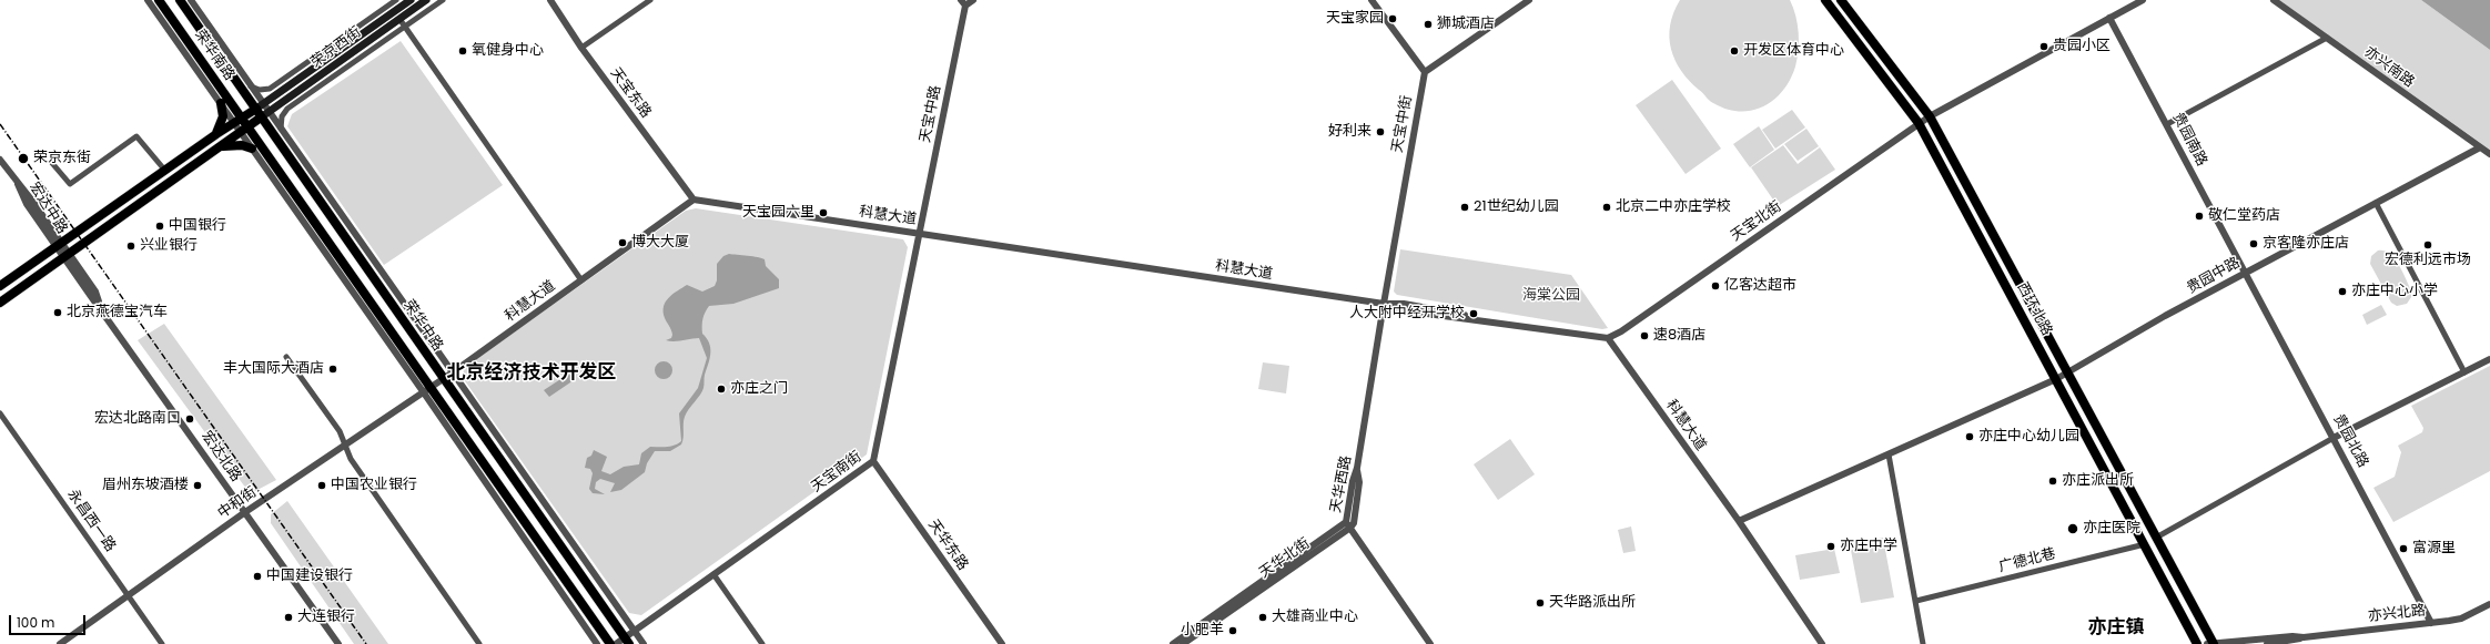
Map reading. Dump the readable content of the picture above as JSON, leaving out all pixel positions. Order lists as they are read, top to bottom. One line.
{"streets":{"main road":["荣京西街","荣华南路","西环北路","荣华中路"],"street":["亦兴南路","天宝东路","天宝中路","天宝中街","贵园南路","宏达中路","科慧大道","天宝北街","贵园中路","贵园北路","宏达北路","天宝南街","天华西路","中和街","永昌西一路","天华东路","天华北街","广德北巷","亦兴北路"]},"crossings":[["荣京西街","荣华南路"],["荣京西街","荣华中路"],["荣华南路","荣华中路"],["亦兴南路","贵园中路"],["天宝东路","科慧大道"],["天宝中路","科慧大道"],["天宝中路","天宝南街"],["天宝中街","科慧大道"],["天宝中街","天华西路"],["贵园南路","天宝北街"],["贵园南路","贵园中路"],["贵园南路","贵园北路"],["宏达中路","宏达北路"],["科慧大道","天宝北街"],["科慧大道","贵园中路"],["科慧大道","荣华中路"],["科慧大道","天宝南街"],["科慧大道","天华西路"],["科慧大道","中和街"],["天宝北街","西环北路"],["贵园中路","西环北路"],["贵园中路","贵园北路"],["西环北路","广德北巷"],["西环北路","亦兴北路"],["荣华中路","天宝南街"],["荣华中路","中和街"],["贵园北路","亦兴北路"],["宏达北路","中和街"],["天宝南街","天华东路"],["天华西路","天华北街"],["中和街","永昌西一路"]],"districts":["北京经济技术开发区","亦庄镇"],"parks":["海棠公园"],"places":["天宝家园","狮城酒店","贵园小区","氧健身中心","开发区体育中心","好利来","荣京东街","21世纪幼儿园","北京二中亦庄学校","天宝园六里","敬仁堂药店","中国银行","博大大厦","京客隆亦庄店","宏德利远市场","兴业银行","亿客达超市","亦庄中心小学","北京燕德宝汽车","人大附中经开学校","速8酒店","丰大国际大酒店","亦庄之门","宏达北路南口","亦庄中心幼儿园","亦庄派出所","眉州东坡酒楼","中国农业银行","亦庄医院","亦庄中学","富源里","中国建设银行","天华路派出所","大连银行","大雄商业中心","小肥羊"],"scale_bar":"100 m"}
